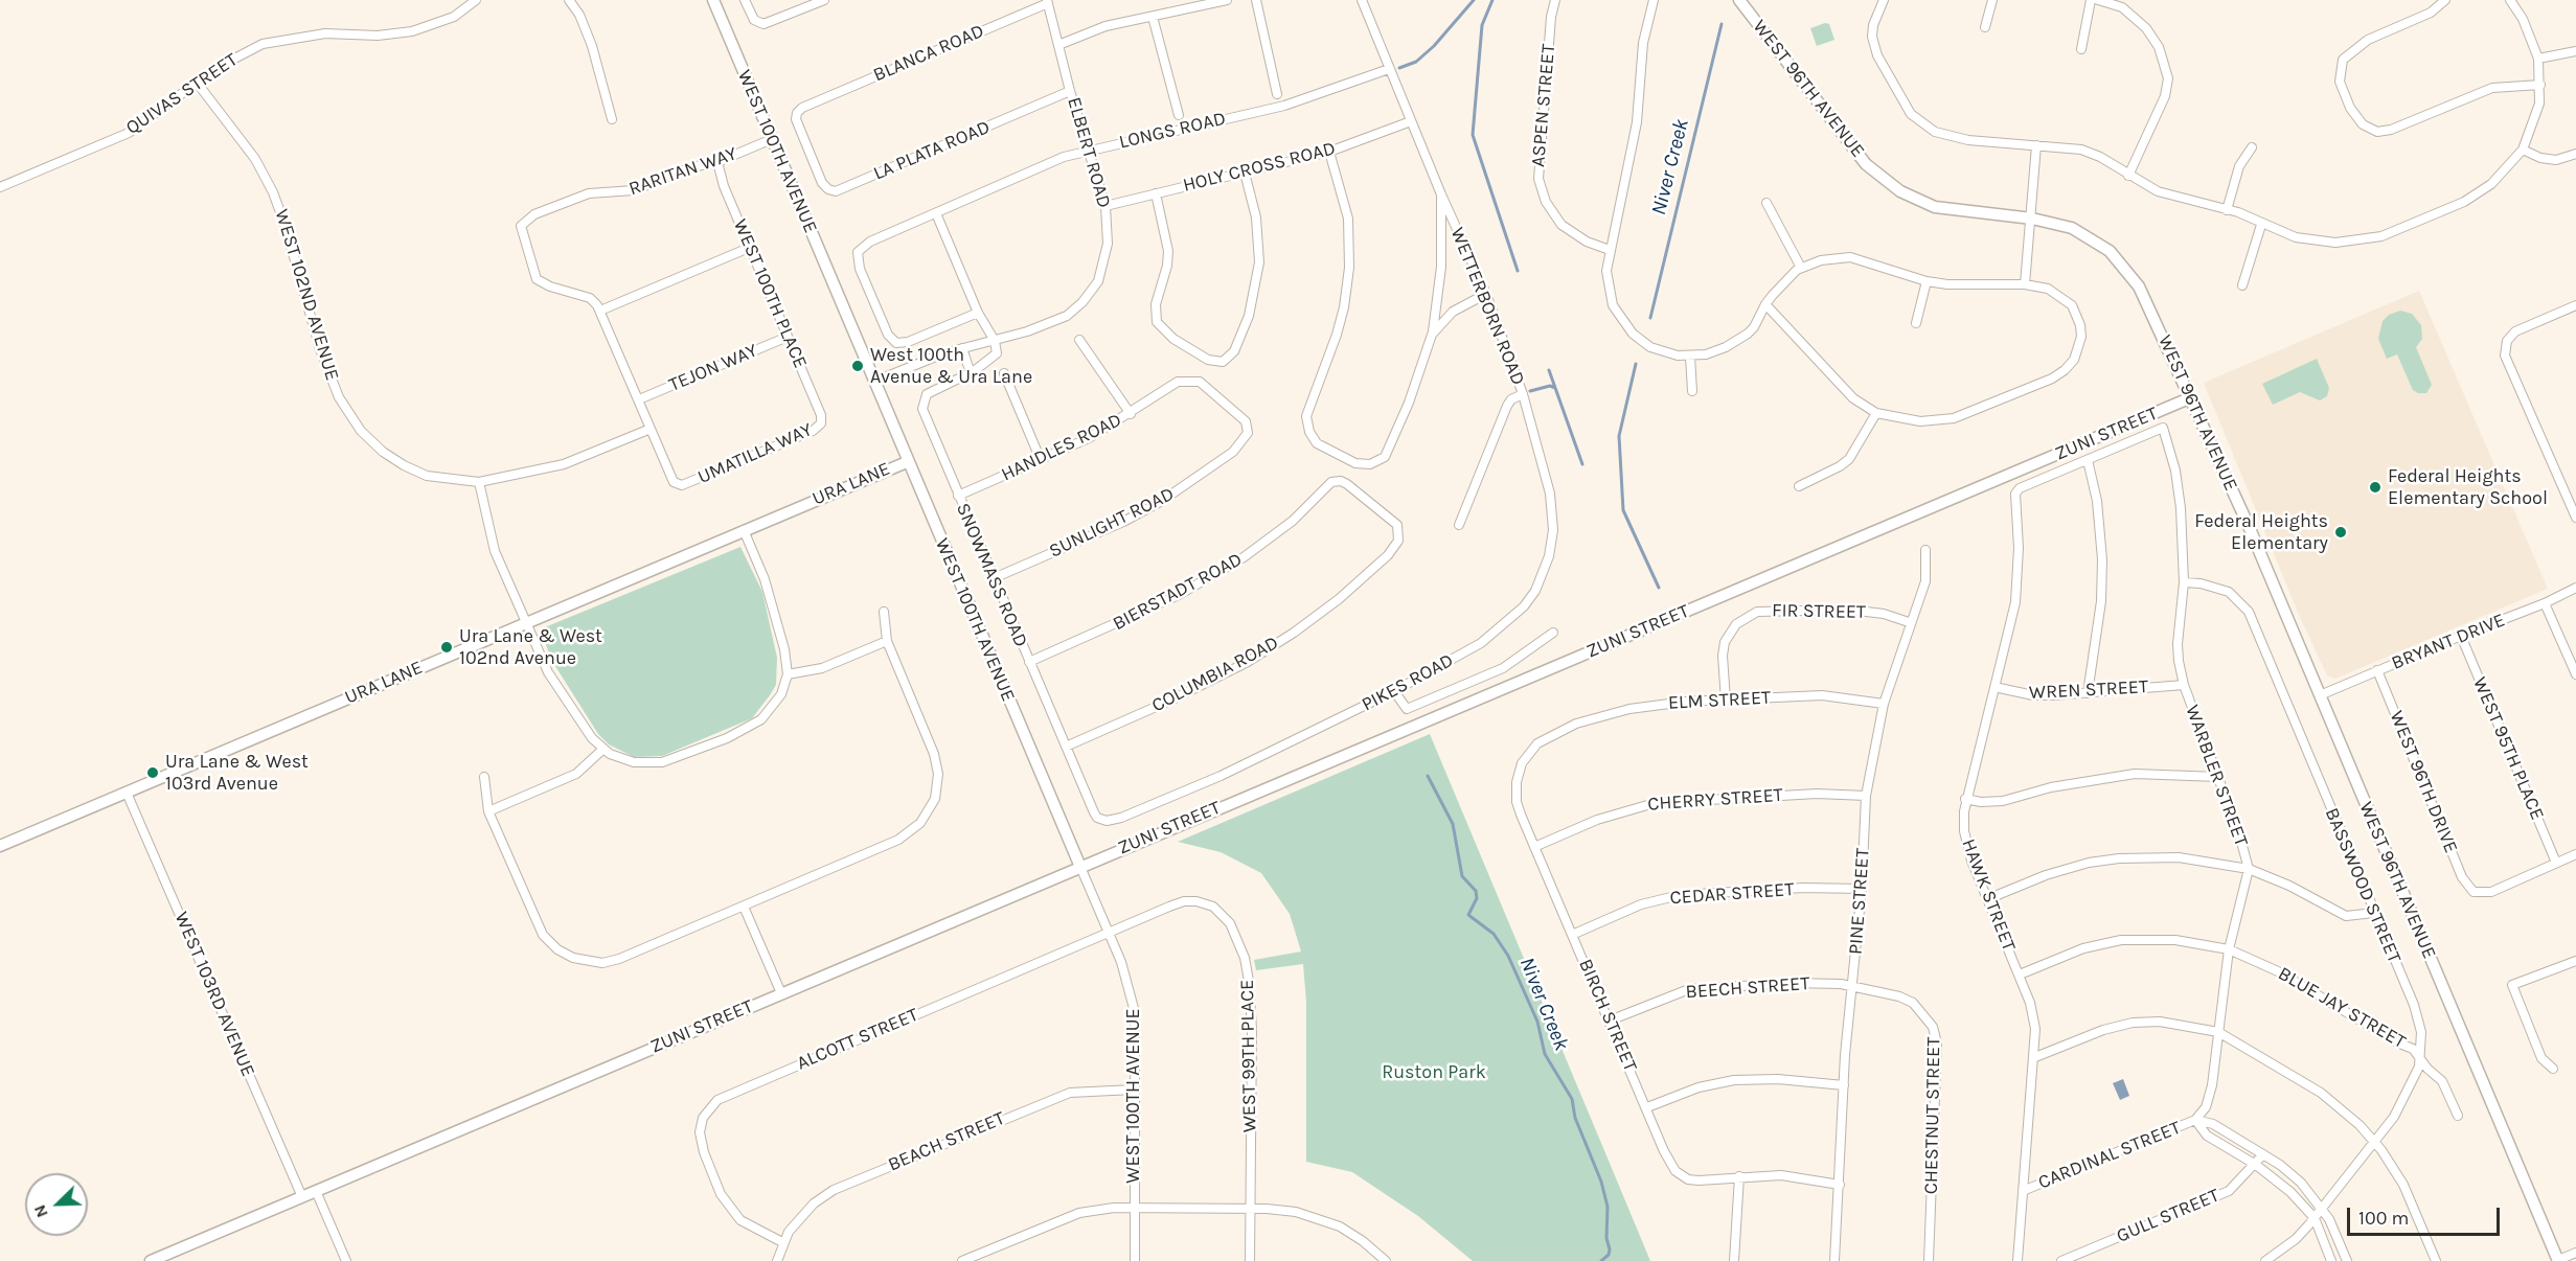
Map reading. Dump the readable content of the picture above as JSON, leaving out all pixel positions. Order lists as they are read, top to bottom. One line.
{"streets":{"street":["BLANCA ROAD","WEST 96TH AVENUE","QUIVAS STREET","ASPEN STREET","LONGS ROAD","LA PLATA ROAD","WEST 100TH AVENUE","ELBERT ROAD","HOLY CROSS ROAD","RARITAN WAY","WEST 100TH PLACE","WEST 102ND AVENUE","WETTERBORN ROAD","TEJON WAY","ZUNI STREET","HANDLES ROAD","UMATILLA WAY","URA LANE","SUNLIGHT ROAD","SNOWMASS ROAD","BIERSTADT ROAD","FIR STREET","BRYANT DRIVE","COLUMBIA ROAD","PIKES ROAD","WREN STREET","ELM STREET","WEST 95TH PLACE","WARBLER STREET","WEST 96TH DRIVE","CHERRY STREET","BASSWOOD STREET","CEDAR STREET","HAWK STREET","PINE STREET","BEECH STREET","WEST 103RD AVENUE","BLUE JAY STREET","BIRCH STREET","ALCOTT STREET","WEST 99TH PLACE","CHESTNUT STREET","BEACH STREET","CARDINAL STREET","GULL STREET"]},"crossings":[["BLANCA ROAD","LA PLATA ROAD"],["BLANCA ROAD","ELBERT ROAD"],["WEST 96TH AVENUE","ZUNI STREET"],["WEST 96TH AVENUE","BRYANT DRIVE"],["QUIVAS STREET","WEST 102ND AVENUE"],["LONGS ROAD","ELBERT ROAD"],["LONGS ROAD","WETTERBORN ROAD"],["LA PLATA ROAD","ELBERT ROAD"],["WEST 100TH AVENUE","ELBERT ROAD"],["WEST 100TH AVENUE","RARITAN WAY"],["WEST 100TH AVENUE","ZUNI STREET"],["WEST 100TH AVENUE","URA LANE"],["WEST 100TH AVENUE","ALCOTT STREET"],["WEST 100TH AVENUE","BEACH STREET"],["ELBERT ROAD","HOLY CROSS ROAD"],["ELBERT ROAD","SNOWMASS ROAD"],["HOLY CROSS ROAD","WETTERBORN ROAD"],["RARITAN WAY","WEST 100TH PLACE"],["WEST 100TH PLACE","TEJON WAY"],["WEST 100TH PLACE","UMATILLA WAY"],["WEST 102ND AVENUE","UMATILLA WAY"],["WETTERBORN ROAD","PIKES ROAD"],["ZUNI STREET","WEST 103RD AVENUE"],["HANDLES ROAD","SUNLIGHT ROAD"],["HANDLES ROAD","SNOWMASS ROAD"],["URA LANE","WEST 103RD AVENUE"],["SUNLIGHT ROAD","SNOWMASS ROAD"],["SNOWMASS ROAD","BIERSTADT ROAD"],["SNOWMASS ROAD","COLUMBIA ROAD"],["SNOWMASS ROAD","PIKES ROAD"],["BIERSTADT ROAD","COLUMBIA ROAD"],["FIR STREET","ELM STREET"],["FIR STREET","PINE STREET"],["BRYANT DRIVE","WEST 95TH PLACE"],["BRYANT DRIVE","WEST 96TH DRIVE"],["WREN STREET","WARBLER STREET"],["WREN STREET","HAWK STREET"],["ELM STREET","PINE STREET"],["ELM STREET","BIRCH STREET"],["WEST 95TH PLACE","WEST 96TH DRIVE"],["WARBLER STREET","BASSWOOD STREET"],["WARBLER STREET","HAWK STREET"],["WARBLER STREET","BLUE JAY STREET"],["WARBLER STREET","CARDINAL STREET"],["CHERRY STREET","PINE STREET"],["CHERRY STREET","BIRCH STREET"],["BASSWOOD STREET","BLUE JAY STREET"],["CEDAR STREET","PINE STREET"],["CEDAR STREET","BIRCH STREET"],["HAWK STREET","BLUE JAY STREET"],["HAWK STREET","CARDINAL STREET"],["PINE STREET","BEECH STREET"],["PINE STREET","BIRCH STREET"],["PINE STREET","CHESTNUT STREET"],["BEECH STREET","BIRCH STREET"],["BEECH STREET","CHESTNUT STREET"],["ALCOTT STREET","WEST 99TH PLACE"],["ALCOTT STREET","BEACH STREET"]],"water":["Niver Creek"],"parks":["Ruston Park"],"places":["West 100th Avenue & Ura Lane","Federal Heights Elementary School","Federal Heights Elementary","Ura Lane & West 102nd Avenue","Ura Lane & West 103rd Avenue"],"scale_bar":"100 m","north":"bottom left"}
